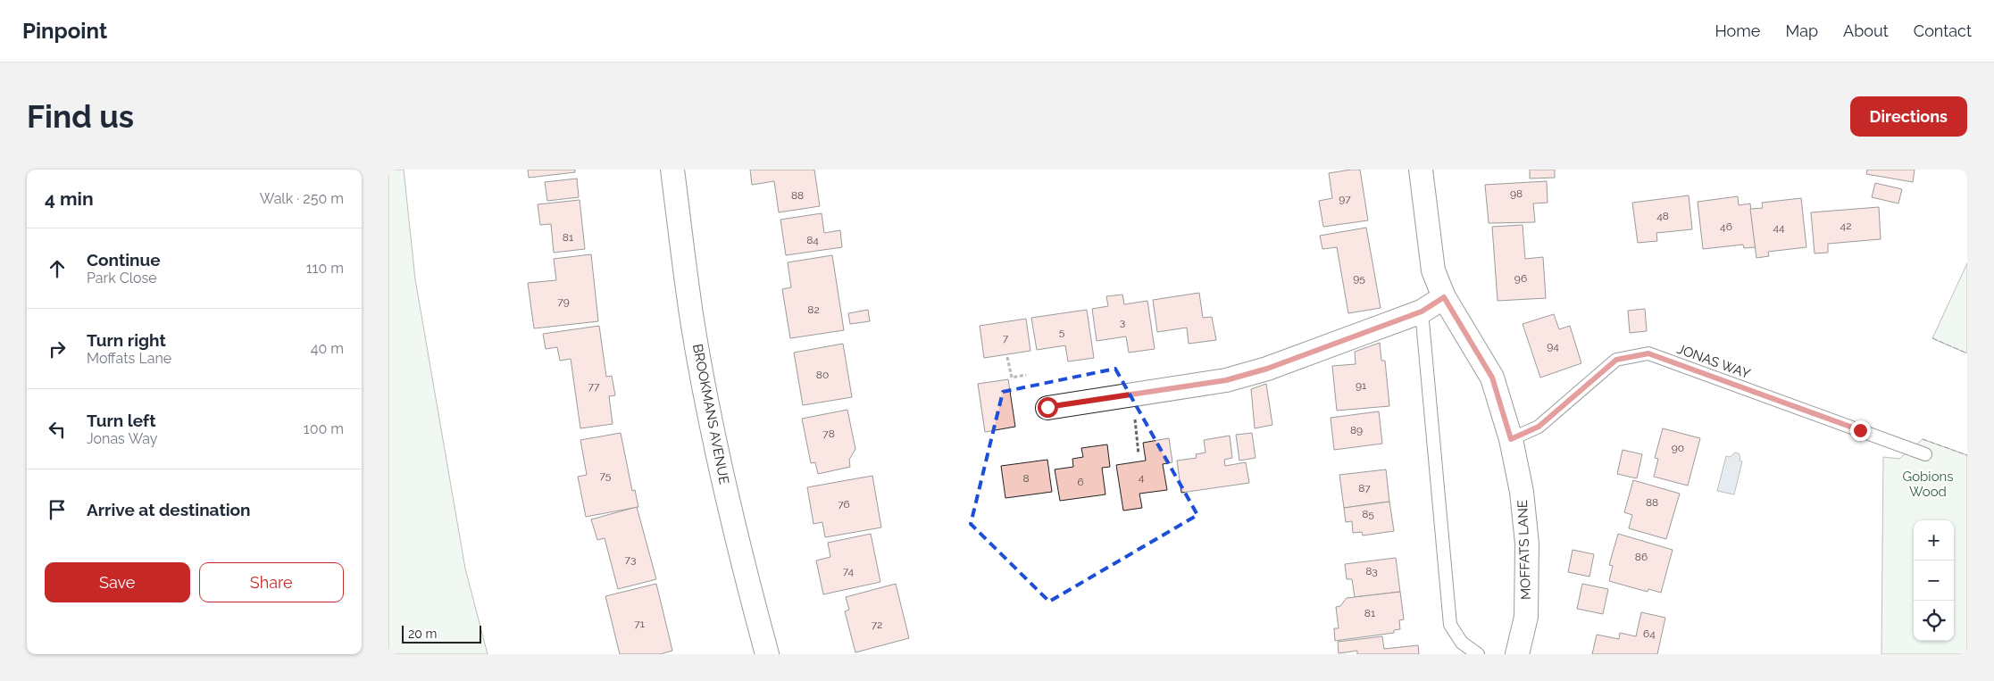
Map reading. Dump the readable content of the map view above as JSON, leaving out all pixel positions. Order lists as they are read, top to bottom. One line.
{"streets":{"street":["BROOKMANS AVENUE","MOFFATS LANE"],"lane":["JONAS WAY"]},"crossings":[["JONAS WAY","MOFFATS LANE"]],"parks":["Gobions Wood"],"house_numbers":["98","88","97","48","42","46","44","81","84","95","96","79","82","3","5","7","94","80","91","77","89","78","90","75","4","8","6","87","88","76","85","86","73","74","83","81","71","72","64"],"scale_bar":"20 m","page":{"header":"Pinpoint","nav":["Home","Map","About","Contact"],"buttons":["Directions",["Save","Share"]],"title":"Find us","heading":["4 min","Walk · 250 m"],"list":[["Continue","Park Close","110 m"],["Turn right","Moffats Lane","40 m"],["Turn left","Jonas Way","100 m"],"Arrive at destination"],"map_buttons":["+","−"],"scale":"20 m"}}
